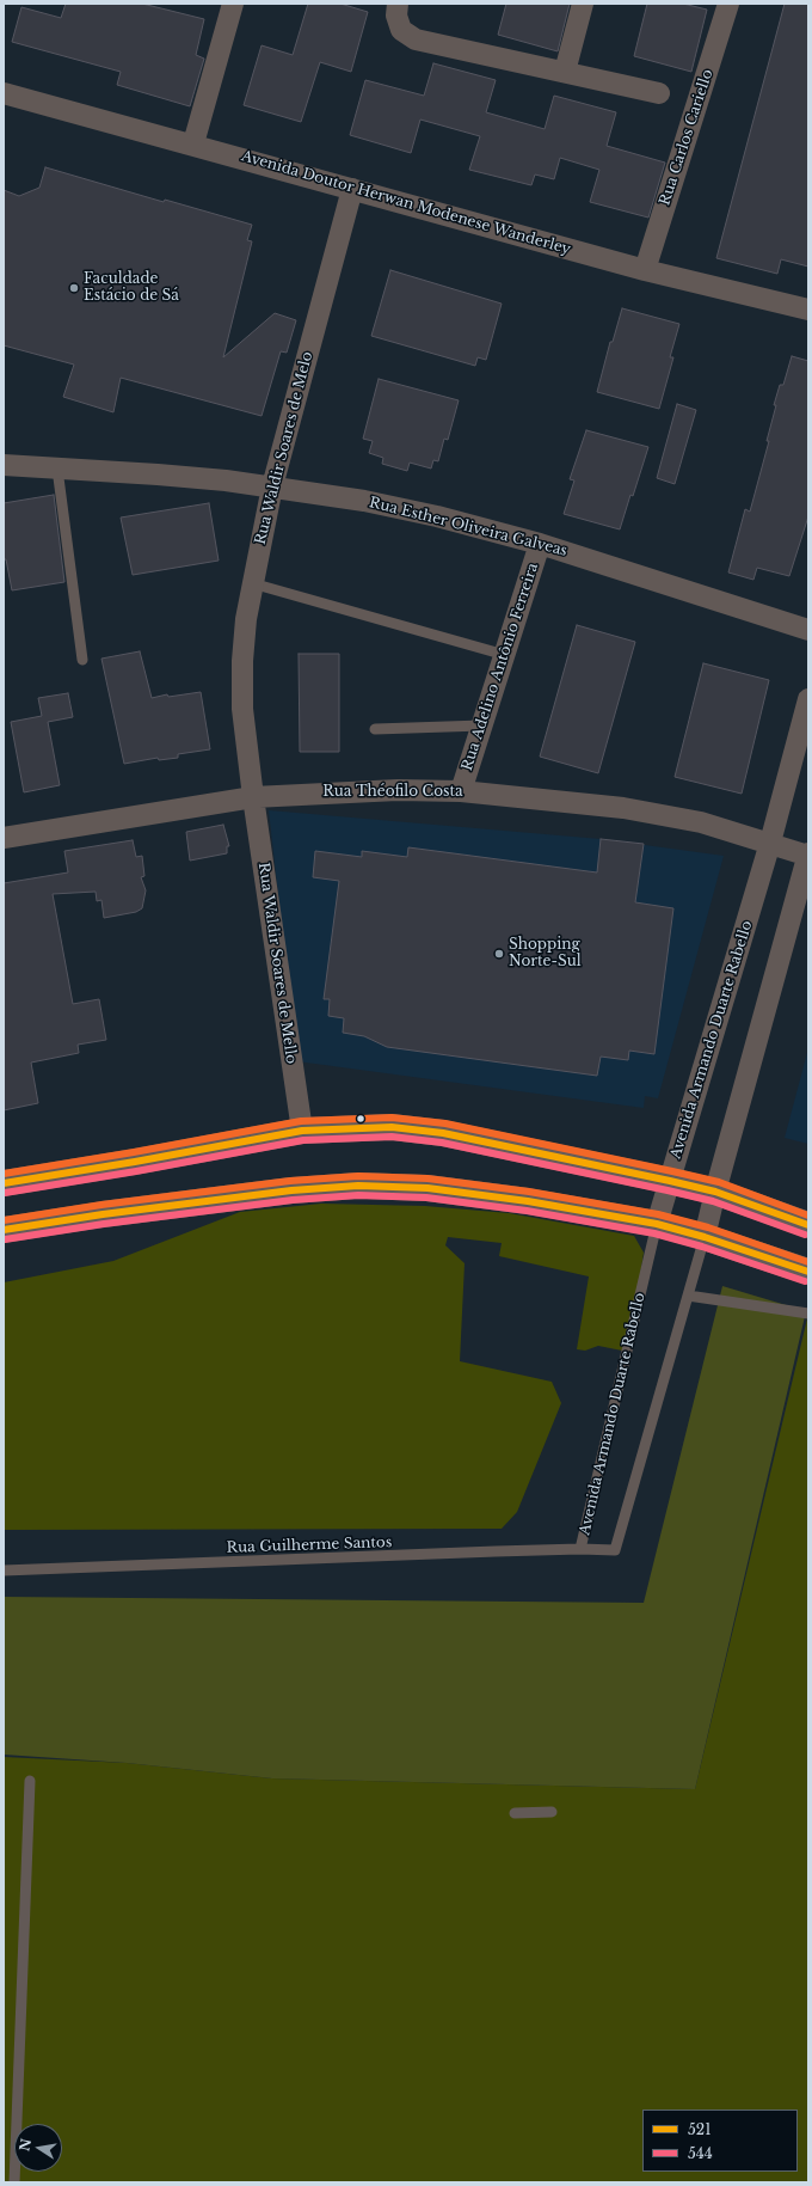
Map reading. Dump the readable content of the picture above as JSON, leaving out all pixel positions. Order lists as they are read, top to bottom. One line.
{"streets":{"street":["Rua Carlos Cariello","Avenida Doutor Herwan Modenese Wanderley","Rua Waldir Soares de Melo","Rua Esther Oliveira Galveas","Rua Adelino Antônio Ferreira","Rua Théofilo Costa","Rua Waldir Soares de Mello","Avenida Armando Duarte Rabello"],"lane":["Rua Guilherme Santos"]},"crossings":[["Rua Carlos Cariello","Avenida Doutor Herwan Modenese Wanderley"],["Avenida Doutor Herwan Modenese Wanderley","Rua Waldir Soares de Melo"],["Rua Waldir Soares de Melo","Rua Esther Oliveira Galveas"],["Rua Waldir Soares de Melo","Rua Théofilo Costa"],["Rua Waldir Soares de Melo","Rua Waldir Soares de Mello"],["Rua Esther Oliveira Galveas","Rua Adelino Antônio Ferreira"],["Rua Adelino Antônio Ferreira","Rua Théofilo Costa"],["Rua Théofilo Costa","Rua Waldir Soares de Mello"],["Rua Théofilo Costa","Avenida Armando Duarte Rabello"],["Avenida Armando Duarte Rabello","Rua Guilherme Santos"]],"places":["Faculdade Estácio de Sá","Shopping Norte-Sul"],"lines":["transit line 521","transit line 544"],"legend":["521","544"],"north":"left"}
